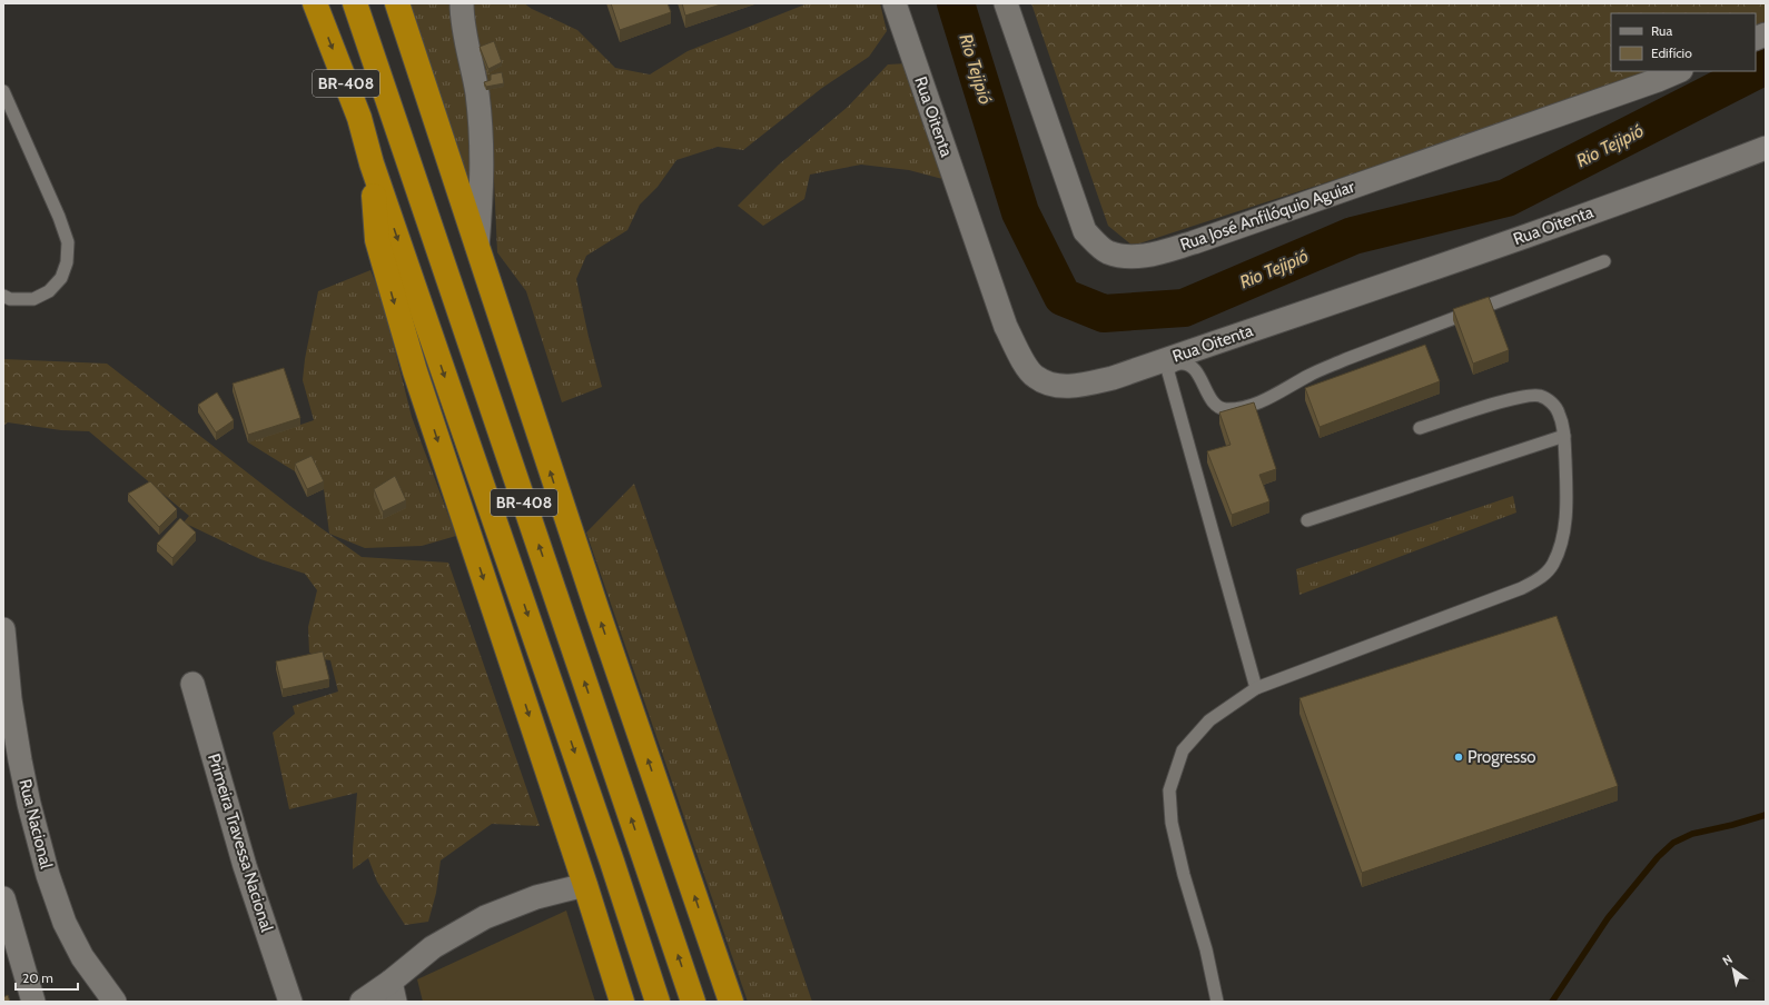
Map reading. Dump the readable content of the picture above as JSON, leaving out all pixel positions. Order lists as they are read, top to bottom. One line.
{"streets":{"highway":["BR-408"],"street":["Rua Oitenta","Rua José Anfilóquio Aguiar","Rua Nacional","Primeira Travessa Nacional"]},"water":["Rio Tejipió"],"places":["Progresso"],"legend":["Rua","Edifício"],"scale_bar":"20 m","north":"top left"}
